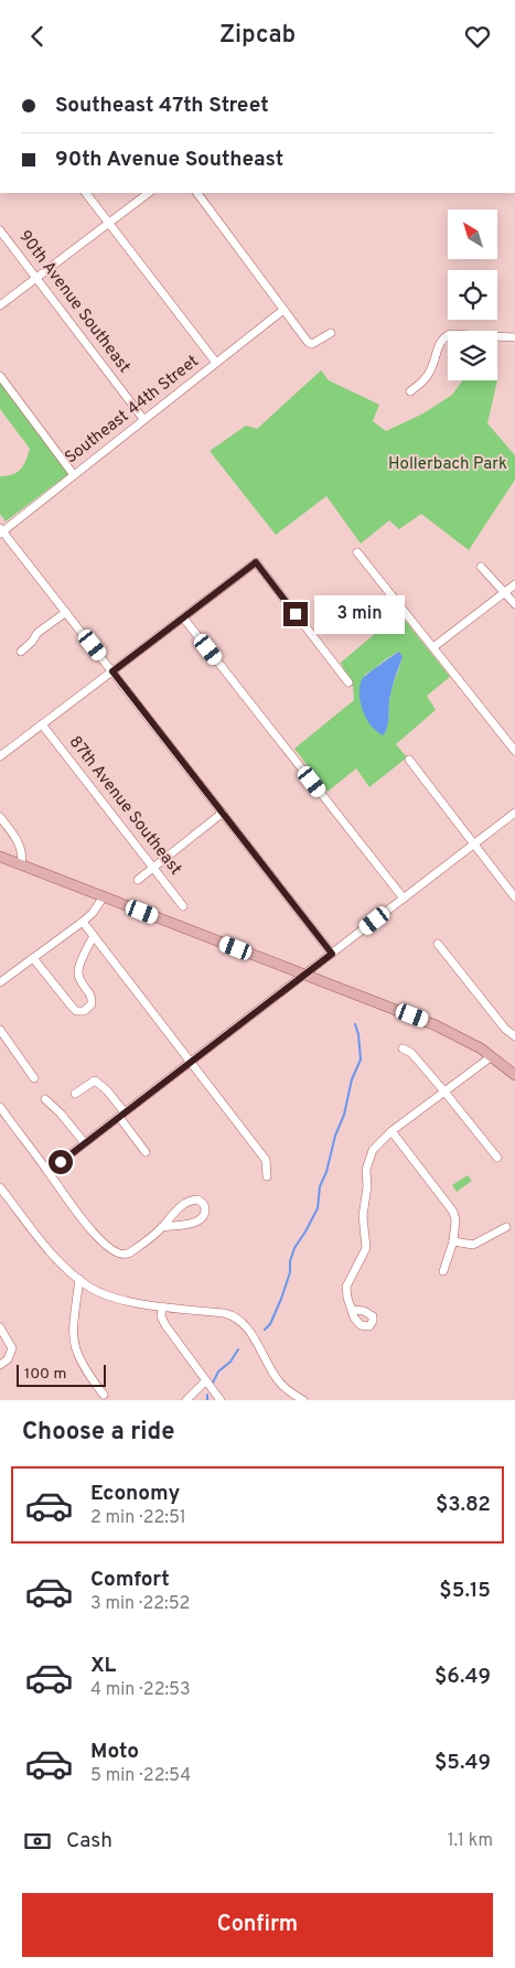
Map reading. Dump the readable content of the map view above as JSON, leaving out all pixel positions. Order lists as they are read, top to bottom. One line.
{"streets":{"street":["90th Avenue Southeast","Southeast 44th Street","87th Avenue Southeast"]},"crossings":[["90th Avenue Southeast","Southeast 44th Street"]],"parks":["Hollerbach Park"],"scale_bar":"100 m","north":"top left","page":{"header":"Zipcab","banner":["Southeast 47th Street","90th Avenue Southeast"],"bubble":"3 min","scale":"100 m","heading":"Choose a ride","list":[{"name":"Economy","note":"2 min · 22:51","value":"$3.82"},{"name":"Comfort","note":"3 min · 22:52","value":"$5.15"},{"name":"XL","note":"4 min · 22:53","value":"$6.49"},{"name":"Moto","note":"5 min · 22:54","value":"$5.49"}],"pay":["Cash","1.1 km"],"buttons":"Confirm"}}
